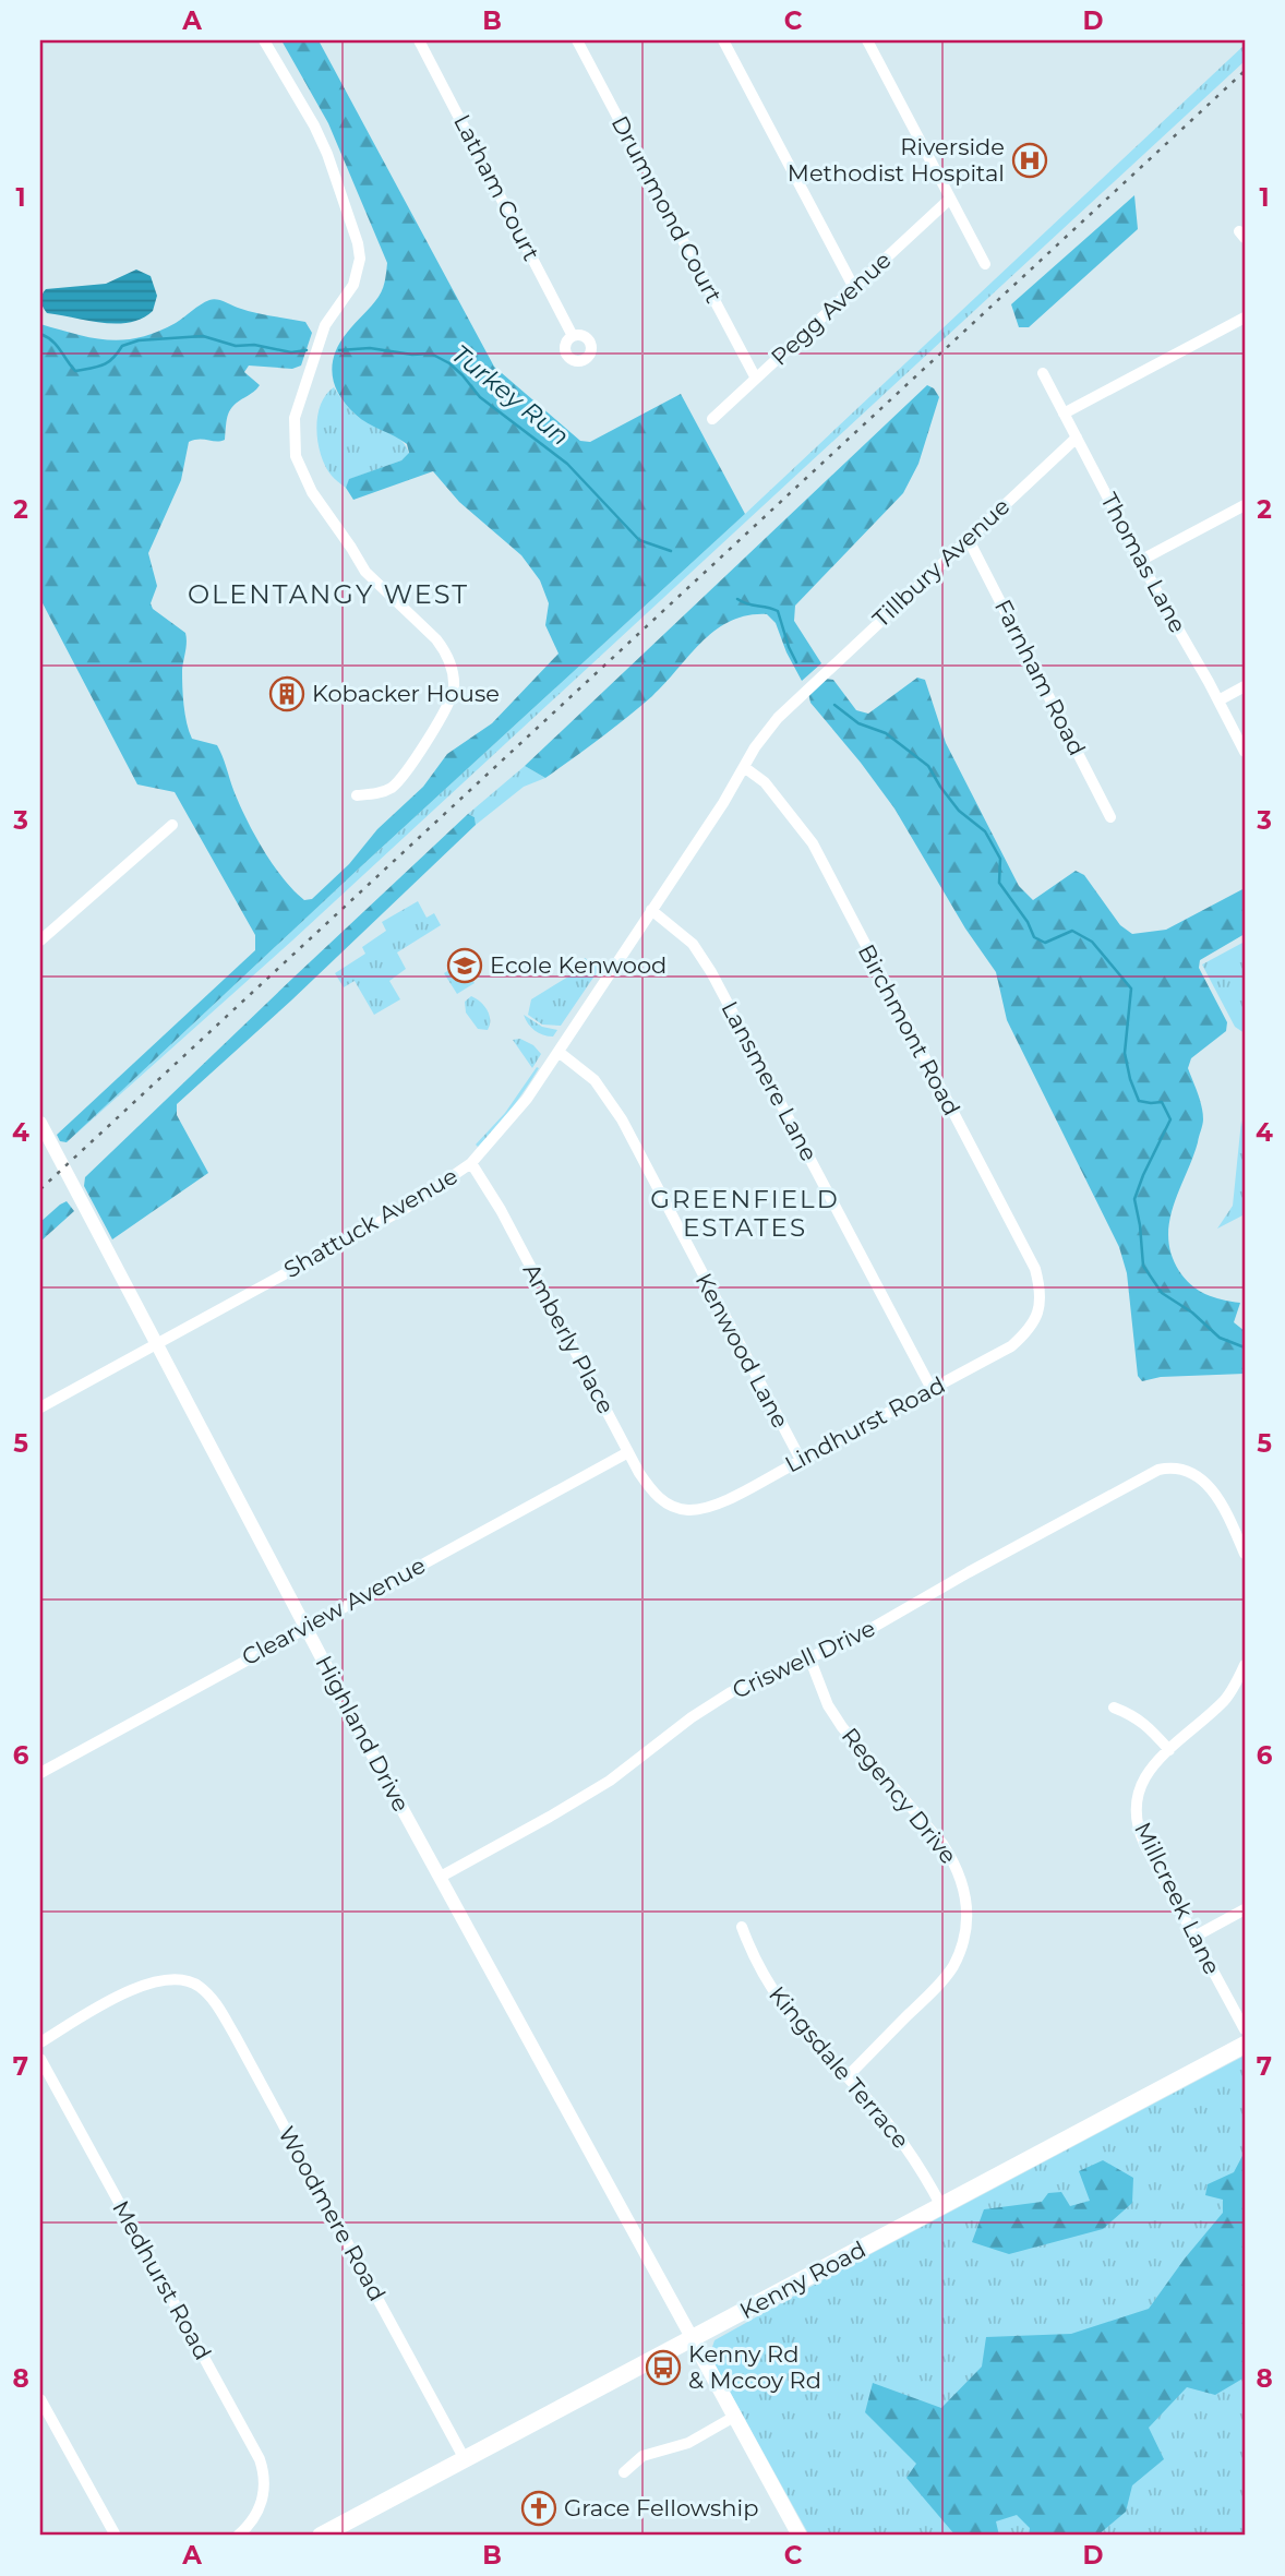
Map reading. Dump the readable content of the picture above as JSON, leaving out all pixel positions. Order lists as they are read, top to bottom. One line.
{"streets":{"main road":["Kenny Road"],"street":["Latham Court","Drummond Court","Pegg Avenue","Tillbury Avenue","Thomas Lane","Farnham Road","Birchmont Road","Lansmere Lane","Shattuck Avenue","Amberly Place","Kenwood Lane","Lindhurst Road","Clearview Avenue","Criswell Drive","Highland Drive","Regency Drive","Millcreek Lane","Kingsdale Terrace","Woodmere Road","Medhurst Road"]},"crossings":[["Drummond Court","Pegg Avenue"],["Tillbury Avenue","Thomas Lane"],["Tillbury Avenue","Farnham Road"],["Tillbury Avenue","Shattuck Avenue"],["Birchmont Road","Shattuck Avenue"],["Birchmont Road","Lindhurst Road"],["Lansmere Lane","Shattuck Avenue"],["Lansmere Lane","Lindhurst Road"],["Shattuck Avenue","Amberly Place"],["Shattuck Avenue","Kenwood Lane"],["Shattuck Avenue","Highland Drive"],["Amberly Place","Lindhurst Road"],["Amberly Place","Clearview Avenue"],["Kenwood Lane","Lindhurst Road"],["Clearview Avenue","Highland Drive"],["Criswell Drive","Highland Drive"],["Criswell Drive","Regency Drive"],["Highland Drive","Kenny Road"],["Regency Drive","Kingsdale Terrace"],["Kingsdale Terrace","Kenny Road"],["Woodmere Road","Kenny Road"]],"districts":["OLENTANGY WEST","GREENFIELD ESTATES"],"water":["Turkey Run"],"places":{"hospital":["Riverside Methodist Hospital"],"building":["Kobacker House"],"school or university":["Ecole Kenwood"],"bus stop":["Kenny Rd & Mccoy Rd"],"church":["Grace Fellowship"]},"grid":{"columns":["A","B","C","D"],"rows":["1","2","3","4","5","6","7","8"]}}
